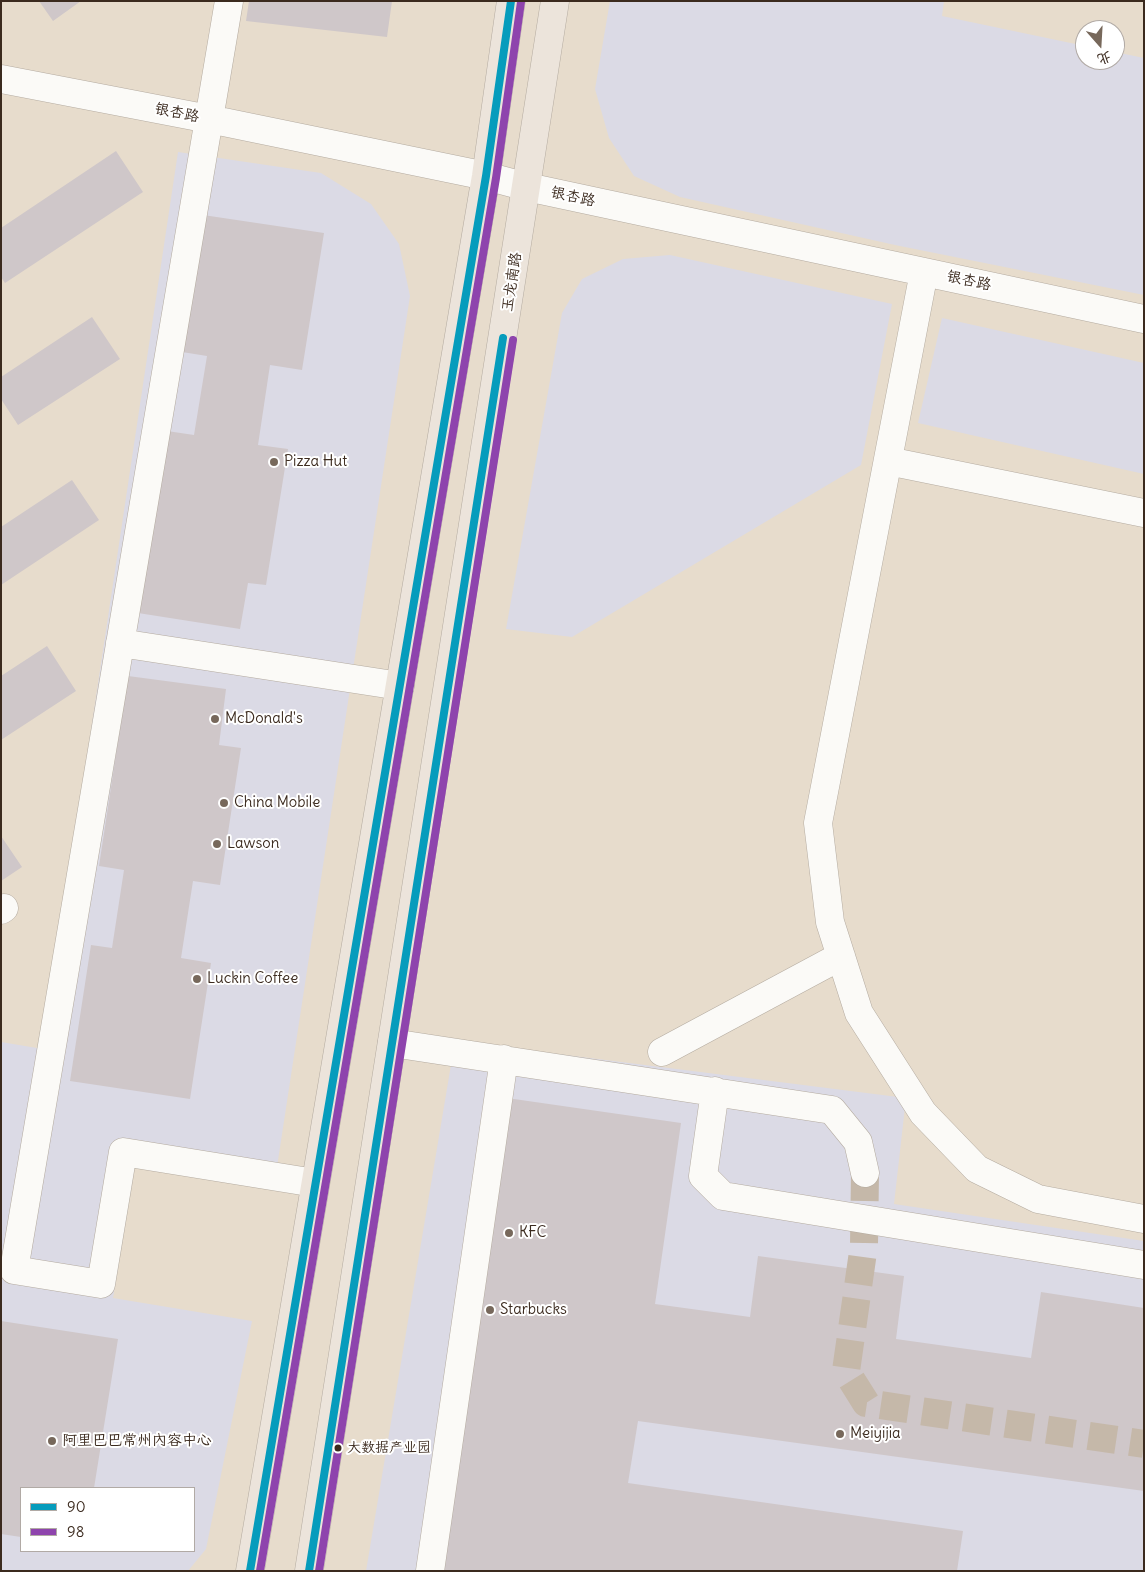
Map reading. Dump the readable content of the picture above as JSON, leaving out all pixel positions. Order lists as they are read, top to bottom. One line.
{"streets":{"main road":["玉龙南路"],"street":["银杏路"]},"crossings":[["银杏路","玉龙南路"]],"places":["Pizza Hut","McDonald's","China Mobile","Lawson","Luckin Coffee","KFC","Starbucks","Meiyijia","阿里巴巴常州内容中心","大数据产业园"],"lines":["transit line 90","transit line 98"],"legend":["90","98"],"north":"bottom"}
